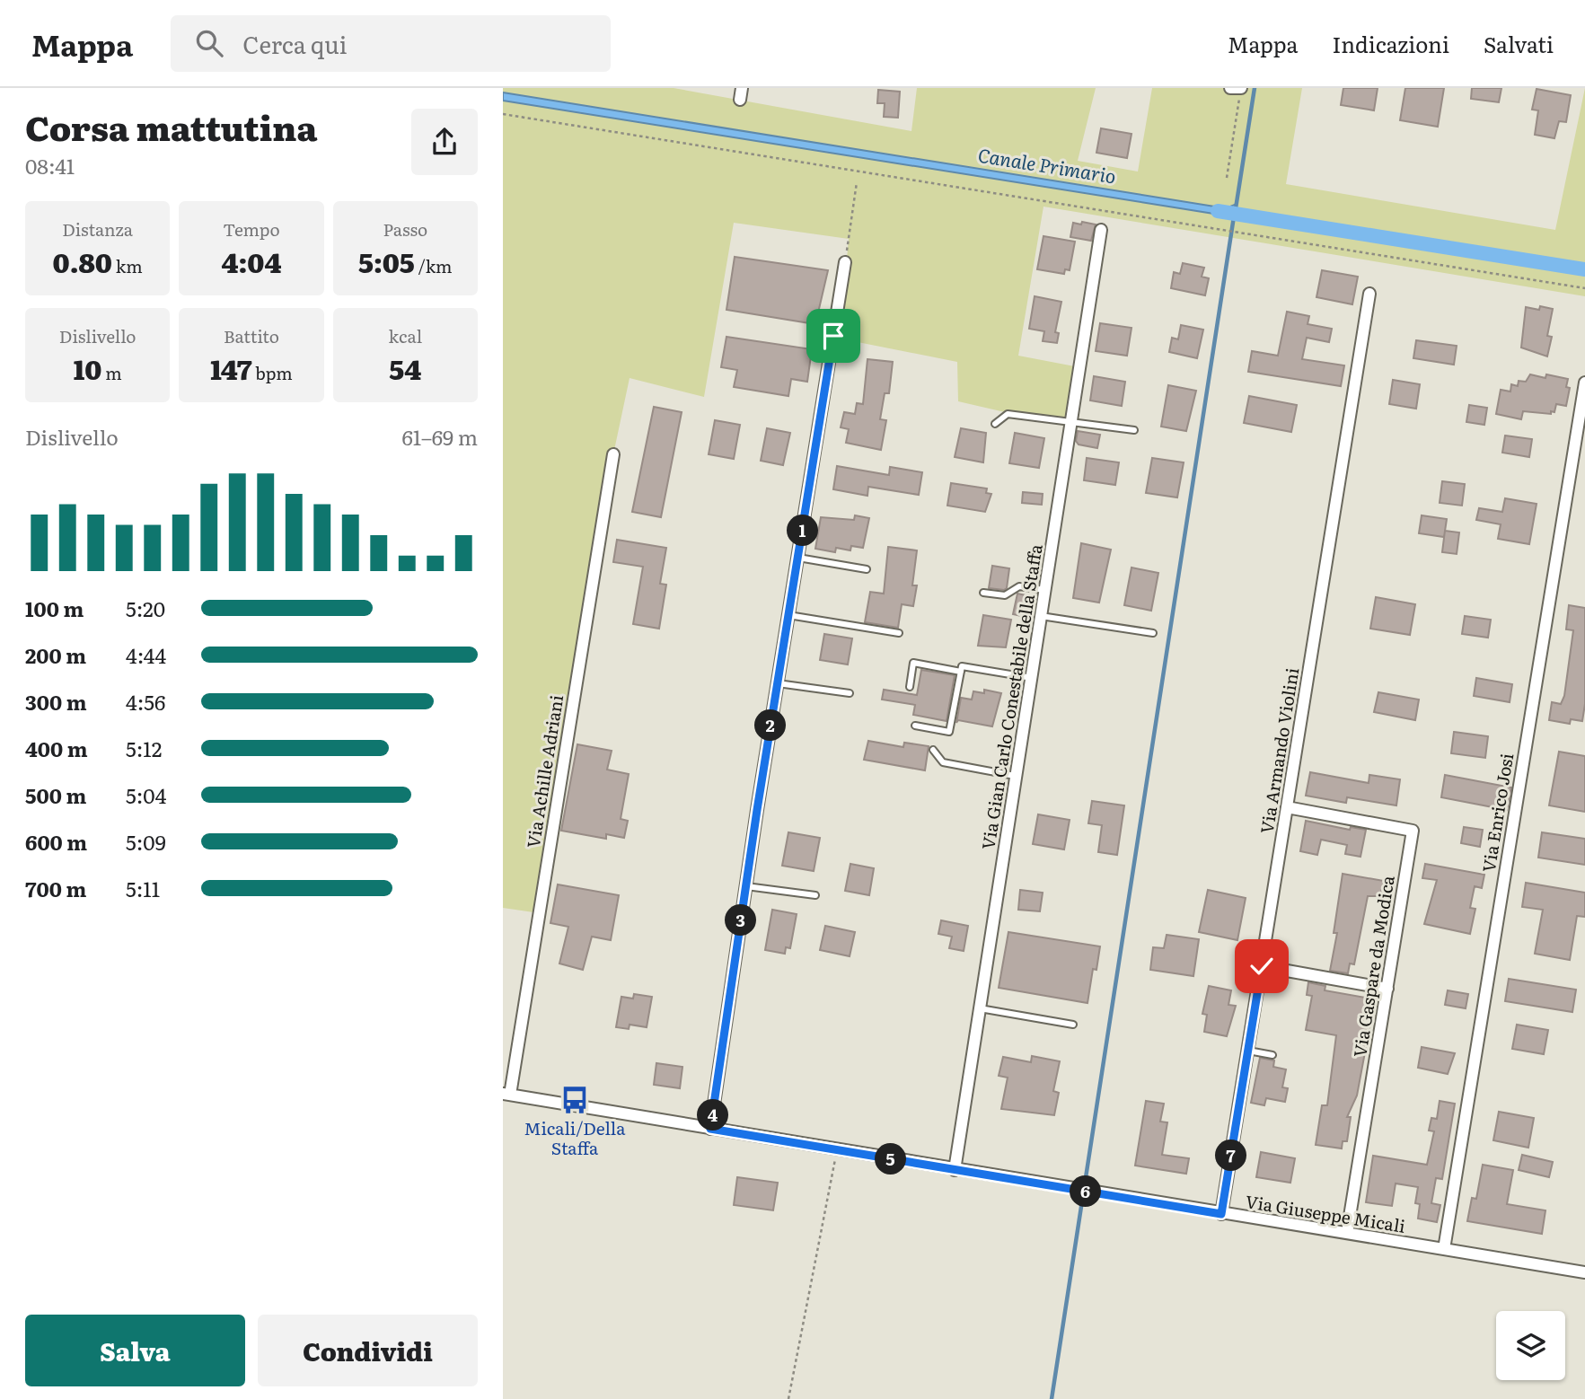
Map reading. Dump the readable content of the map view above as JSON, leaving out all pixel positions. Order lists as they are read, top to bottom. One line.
{"streets":{"street":["Via Gian Carlo Conestabile della Staffa","Via Armando Violini","Via Achille Adriani","Via Enrico Josi","Via Gaspare da Modica","Via Giuseppe Micali"]},"crossings":[["Via Gian Carlo Conestabile della Staffa","Via Giuseppe Micali"],["Via Armando Violini","Via Gaspare da Modica"],["Via Armando Violini","Via Giuseppe Micali"],["Via Achille Adriani","Via Giuseppe Micali"],["Via Enrico Josi","Via Giuseppe Micali"],["Via Gaspare da Modica","Via Giuseppe Micali"]],"water":["Canale Primario"],"places":{"bus stop":["Micali/Della Staffa"]},"page":{"header":"Mappa","search":"Cerca qui","nav":["Mappa","Indicazioni","Salvati"],"heading":["Corsa mattutina","08:41"],"stats":[["Distanza","0.80 km"],["Tempo","4:04"],["Passo","5:05 /km"],["Dislivello","10 m"],["Battito","147 bpm"],["kcal","54"]],"chart":["Dislivello","61–69 m"],"pins":["1","2","3","4","7","5","6"],"list":[{"name":"100 m","note":"5:20"},{"name":"200 m","note":"4:44"},{"name":"300 m","note":"4:56"},{"name":"400 m","note":"5:12"},{"name":"500 m","note":"5:04"},{"name":"600 m","note":"5:09"},{"name":"700 m","note":"5:11"}],"buttons":["Salva","Condividi"]}}
